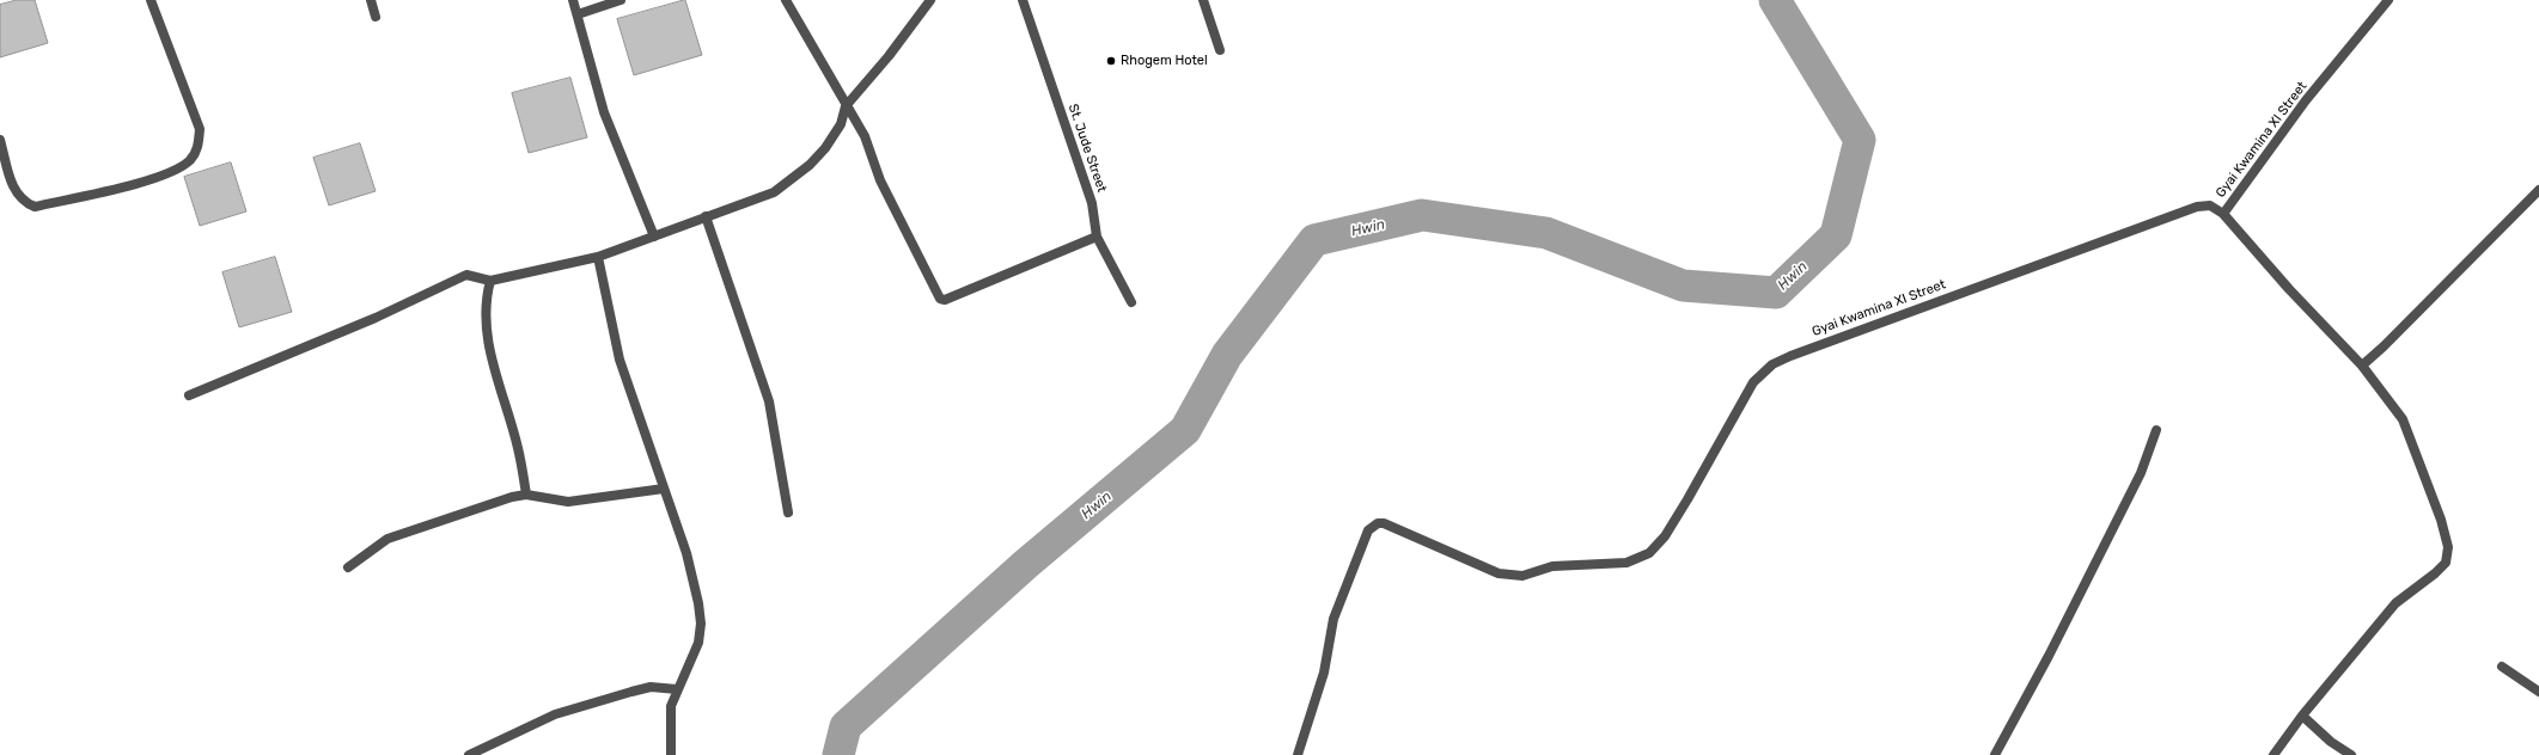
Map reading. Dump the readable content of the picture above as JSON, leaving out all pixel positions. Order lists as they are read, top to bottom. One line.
{"streets":{"street":["Gyai Kwamina XI Street","St. Jude Street"]},"water":["Hwin"],"places":["Rhogem Hotel"]}
